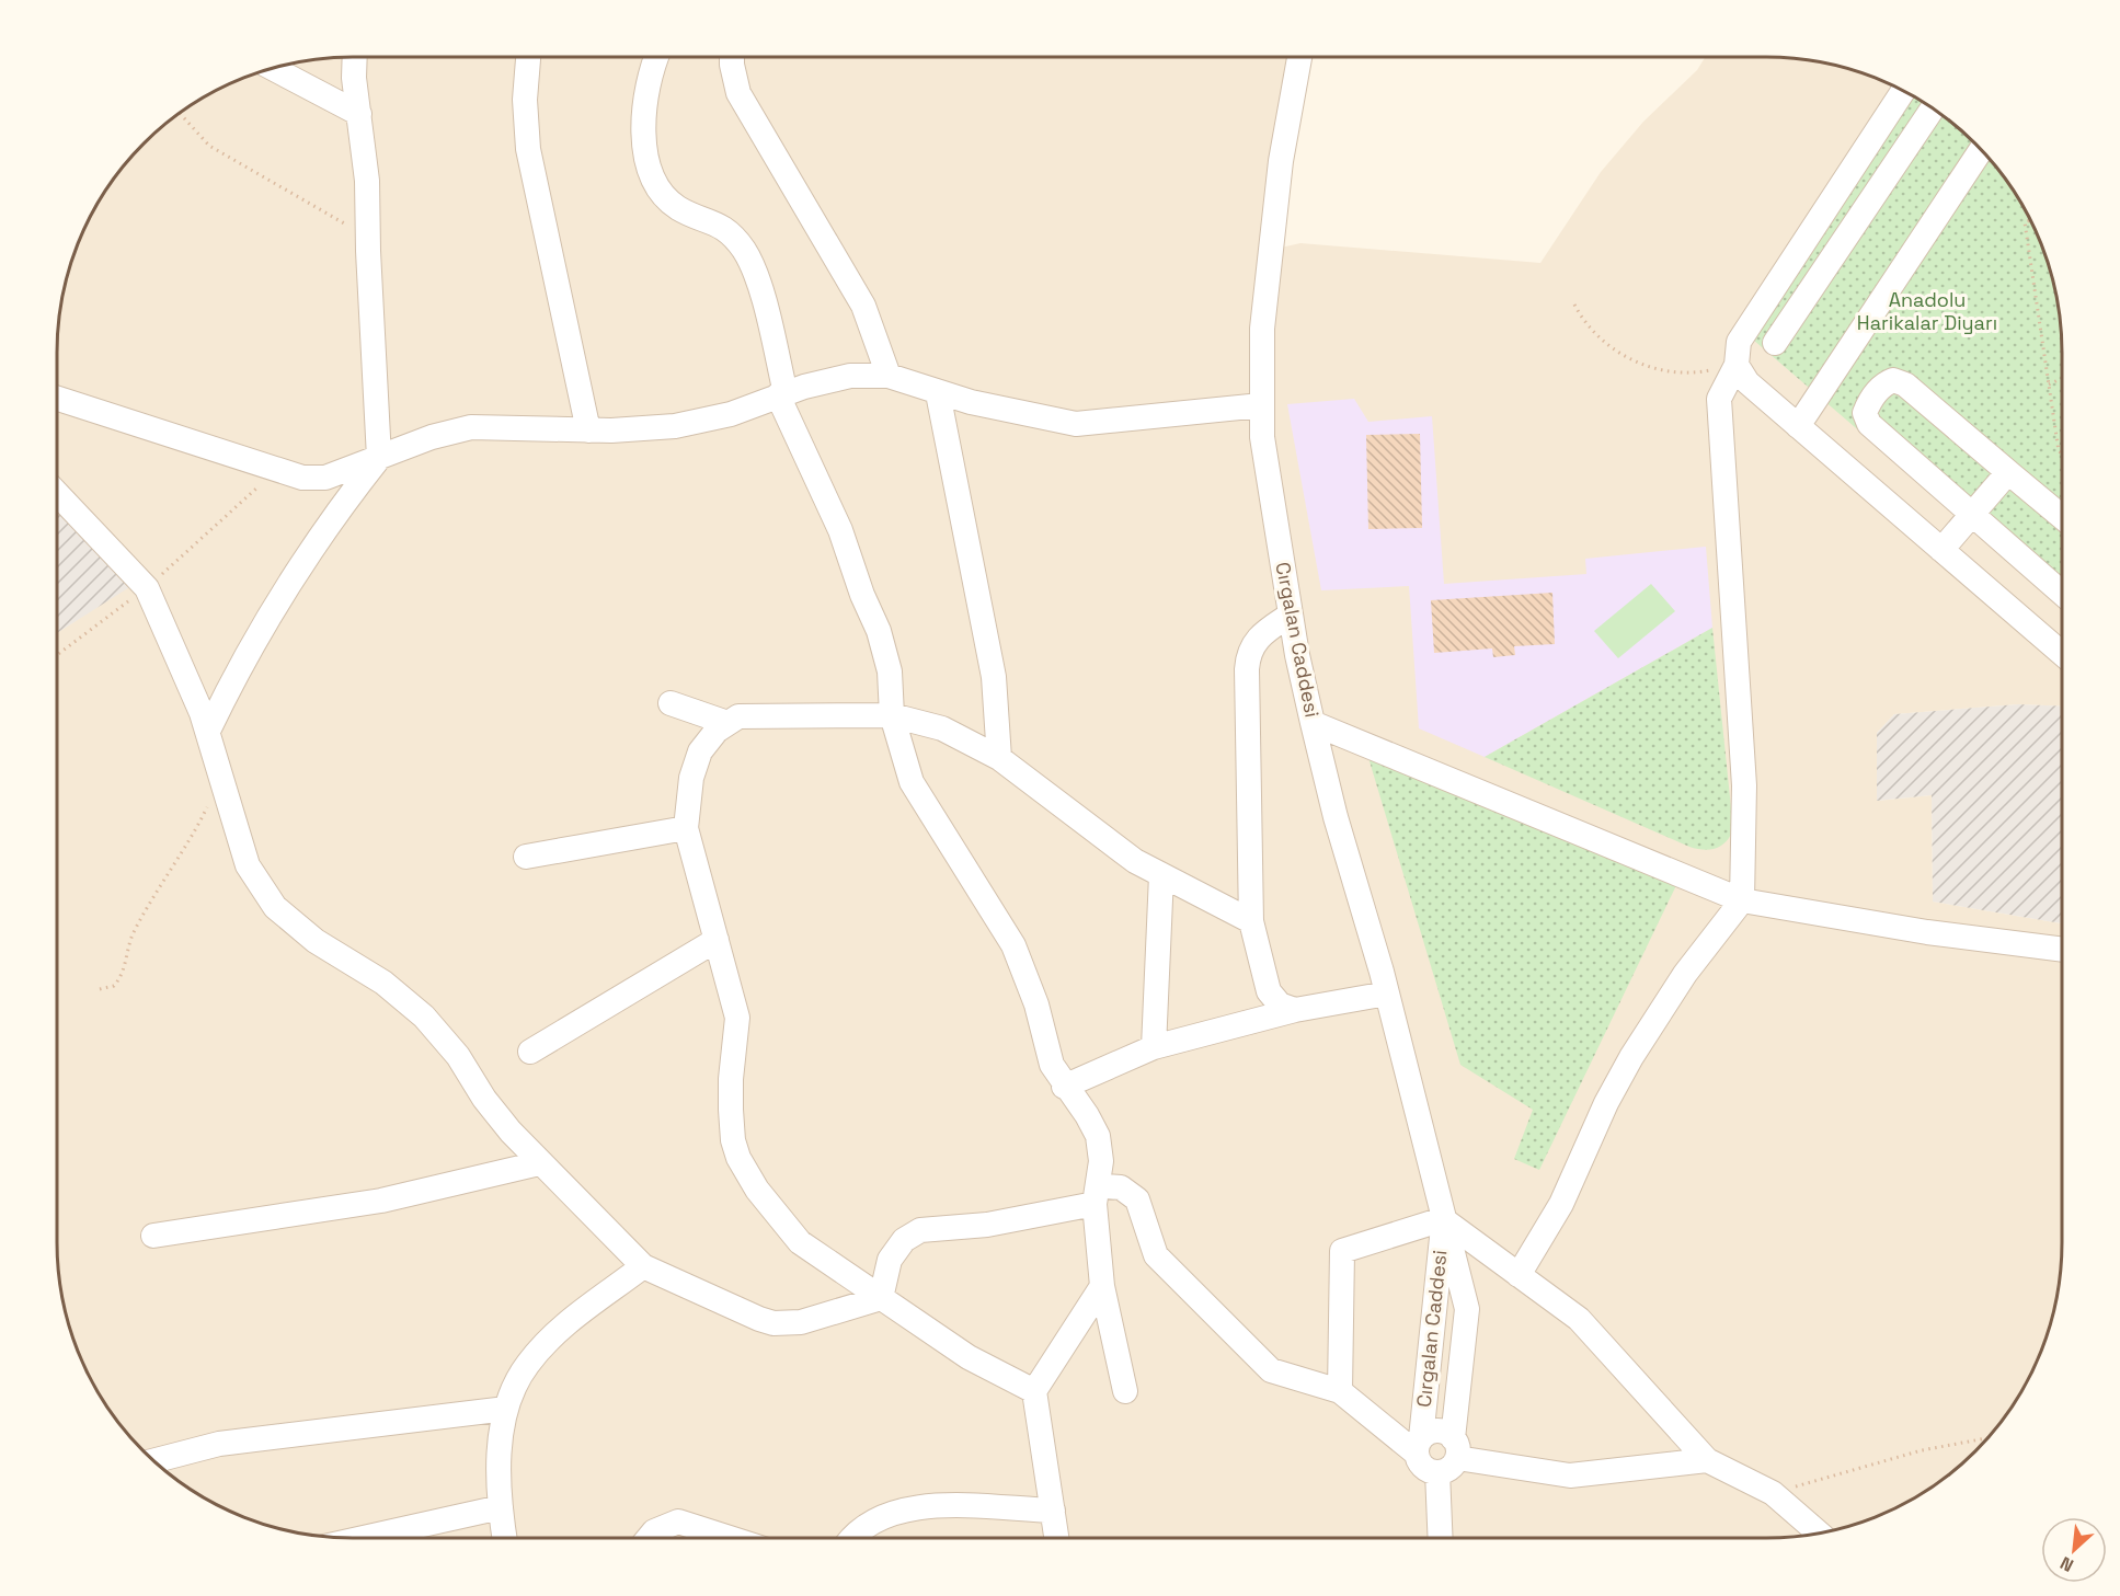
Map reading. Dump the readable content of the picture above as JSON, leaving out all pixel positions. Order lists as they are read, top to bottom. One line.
{"streets":{"street":["Cırgalan Caddesi"]},"parks":["Anadolu Harikalar Diyarı"],"north":"bottom left"}
